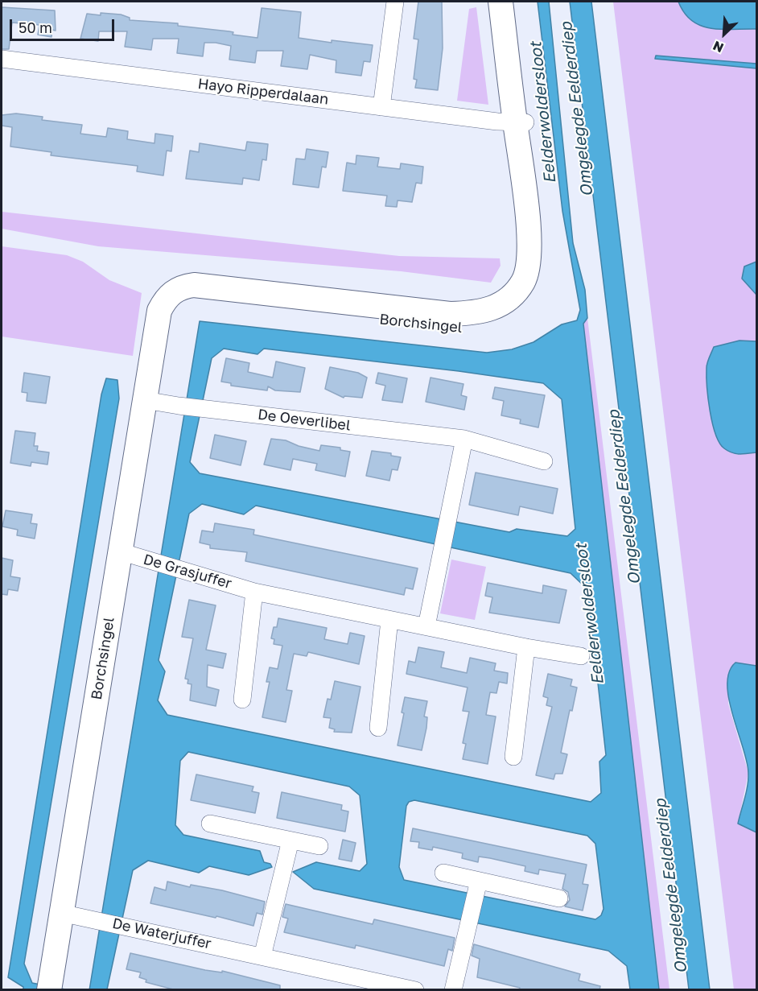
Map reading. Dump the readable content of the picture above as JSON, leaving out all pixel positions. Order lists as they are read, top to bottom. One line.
{"streets":{"main road":["Borchsingel"],"street":["Hayo Ripperdalaan","De Oeverlibel","De Grasjuffer","De Waterjuffer"]},"crossings":[["Hayo Ripperdalaan","Borchsingel"],["Borchsingel","De Oeverlibel"],["Borchsingel","De Grasjuffer"],["Borchsingel","De Waterjuffer"]],"water":["Omgelegde Eelderdiep","Eelderwoldersloot"],"scale_bar":"50 m","north":"bottom left"}
